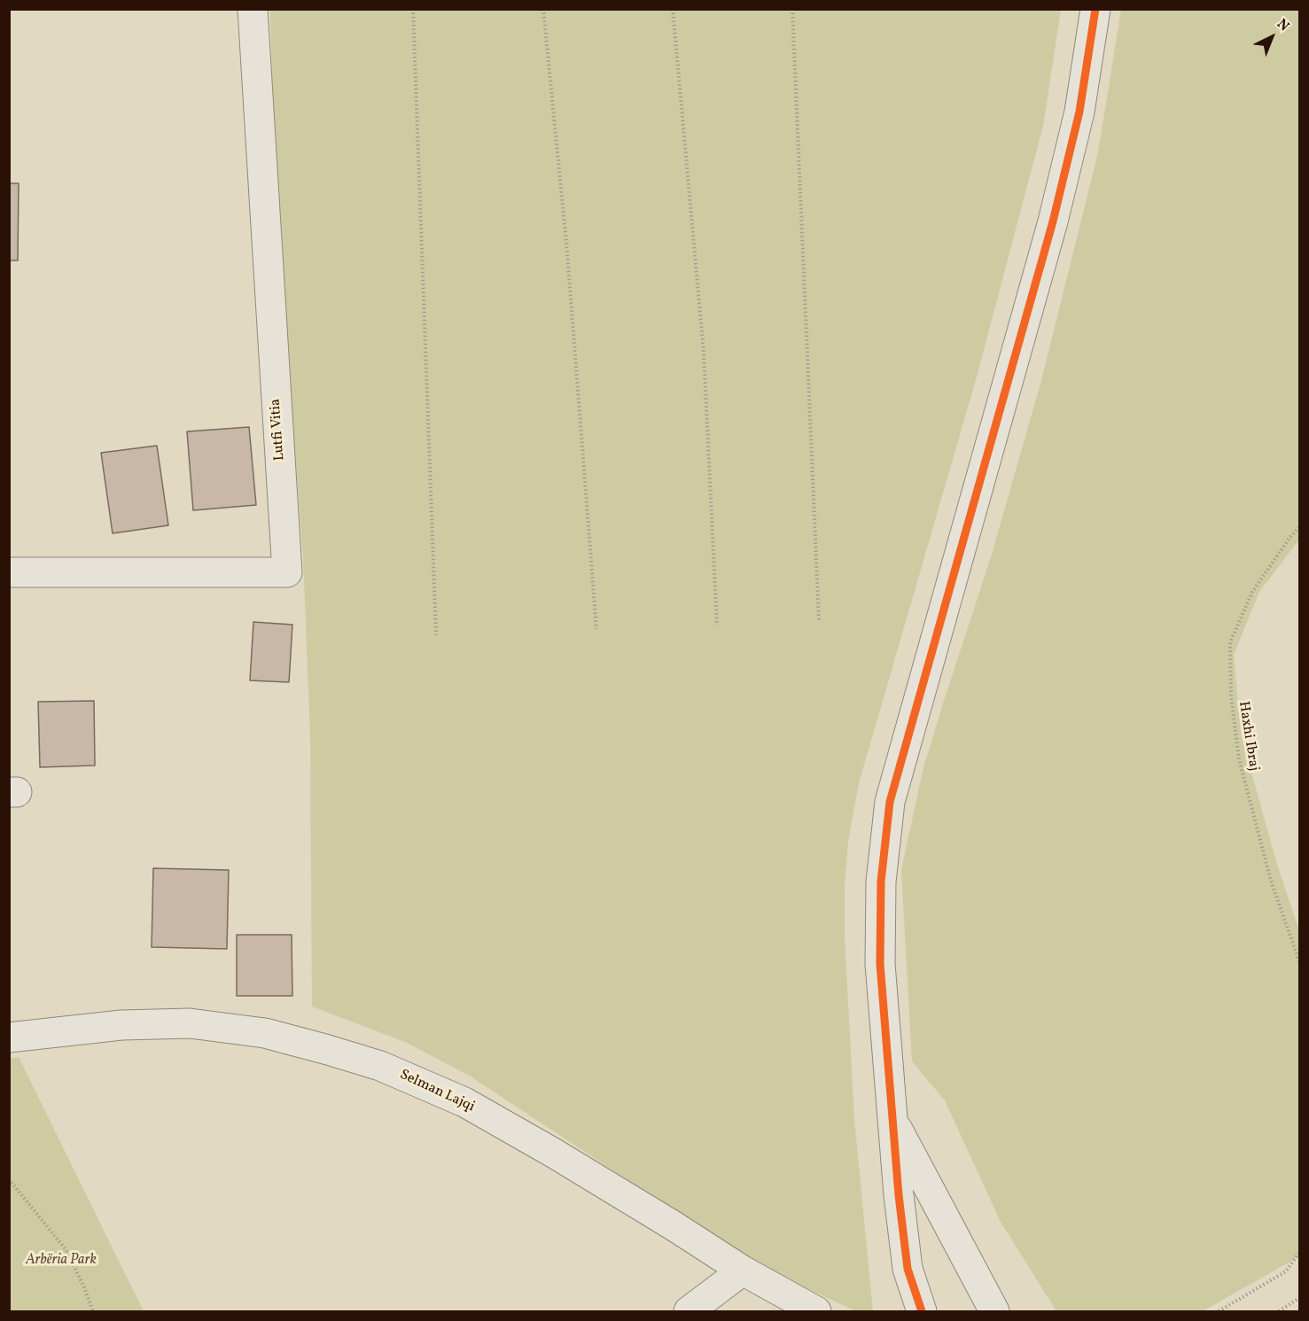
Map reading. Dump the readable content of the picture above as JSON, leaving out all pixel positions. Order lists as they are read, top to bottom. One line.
{"streets":{"street":["Lutfi Vitia","Selman Lajqi"],"path":["Haxhi Ibraj"]},"parks":["Arbëria Park"],"north":"top right"}
